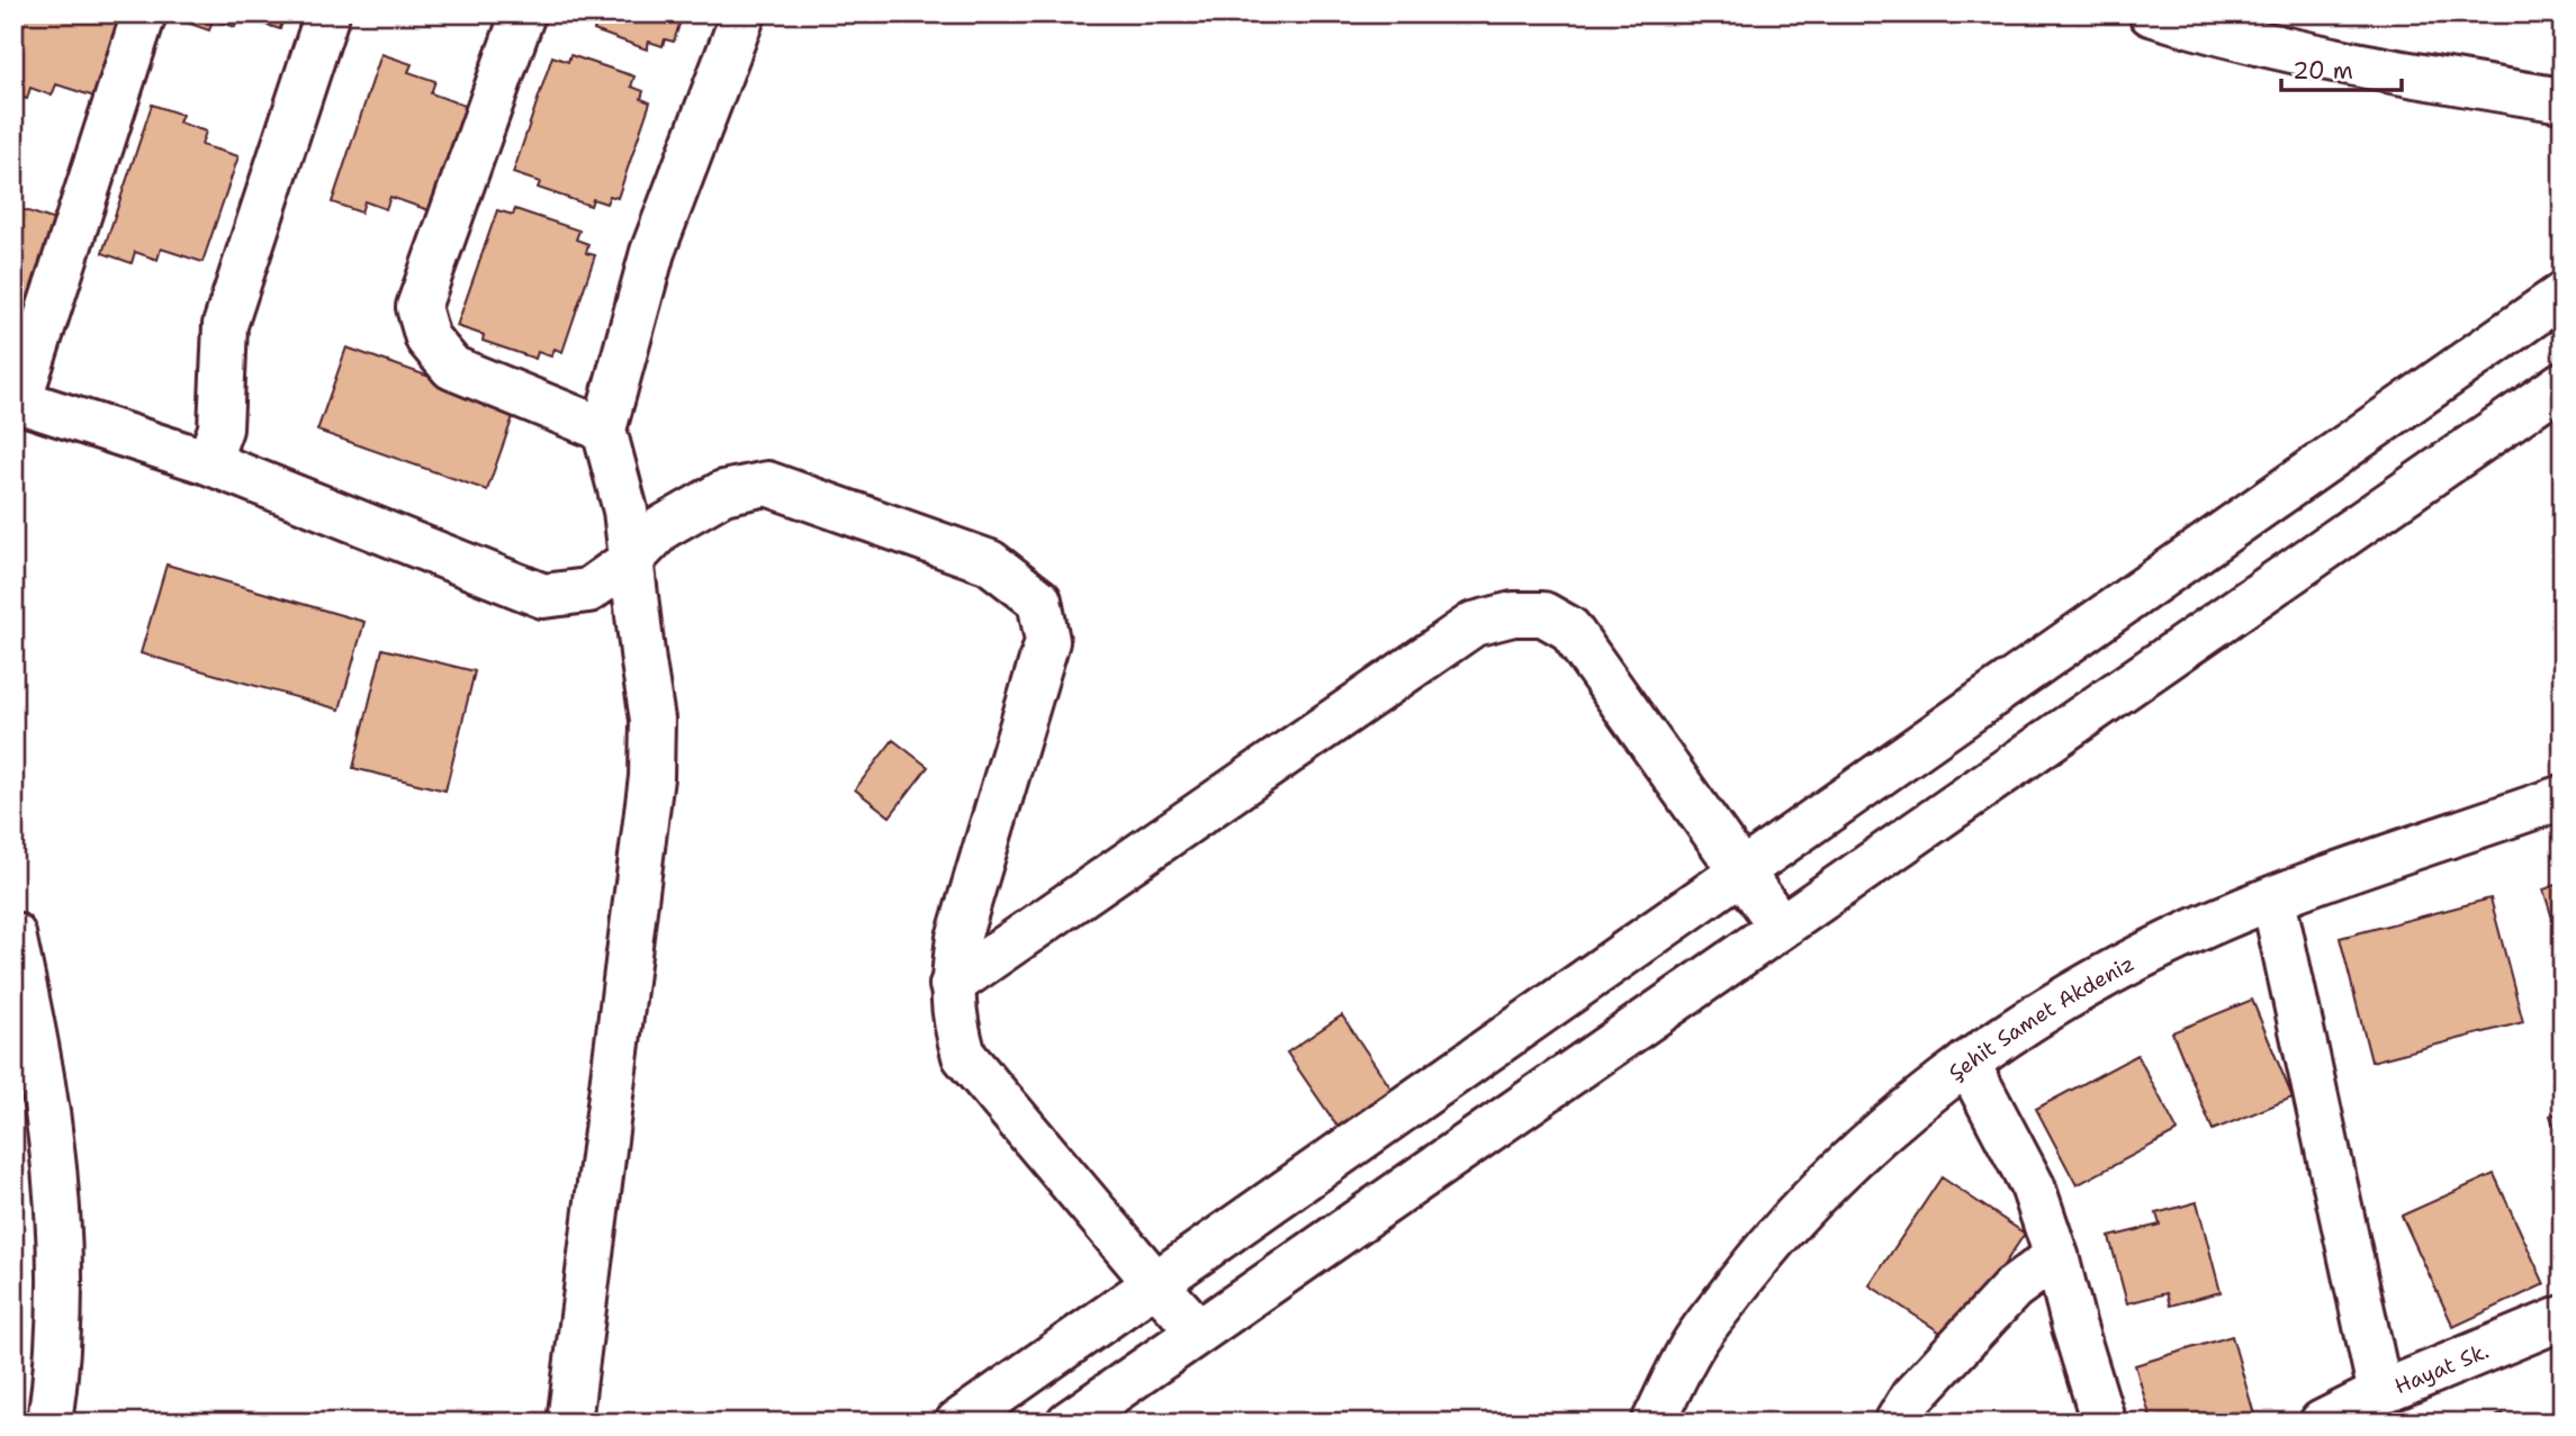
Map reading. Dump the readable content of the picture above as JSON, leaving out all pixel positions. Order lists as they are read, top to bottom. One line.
{"streets":{"street":["Şehit Samet Akdeniz","Hayat Sk."]},"scale_bar":"20 m"}
